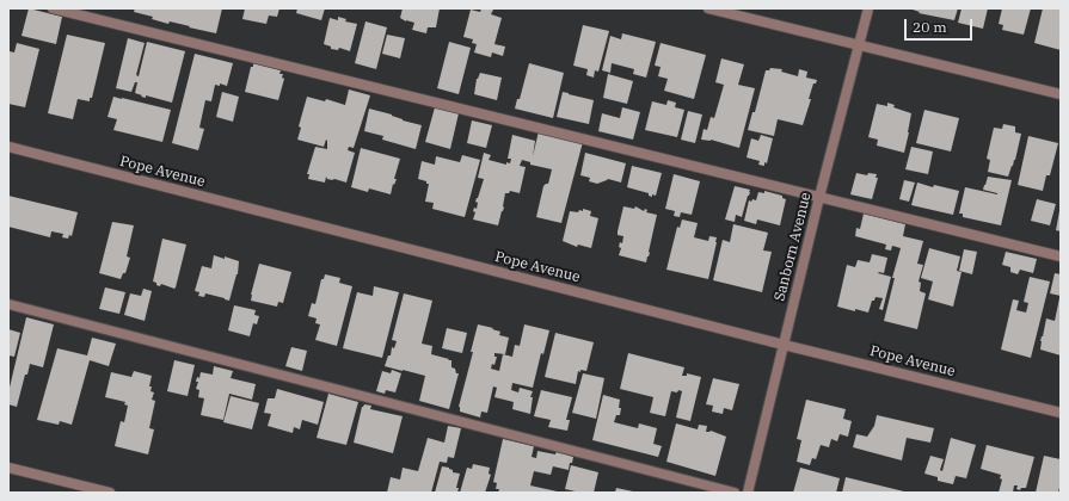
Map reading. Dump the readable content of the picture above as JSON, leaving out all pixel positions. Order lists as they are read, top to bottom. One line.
{"streets":{"street":["Pope Avenue","Sanborn Avenue"]},"crossings":[["Pope Avenue","Sanborn Avenue"]],"scale_bar":"20 m"}
